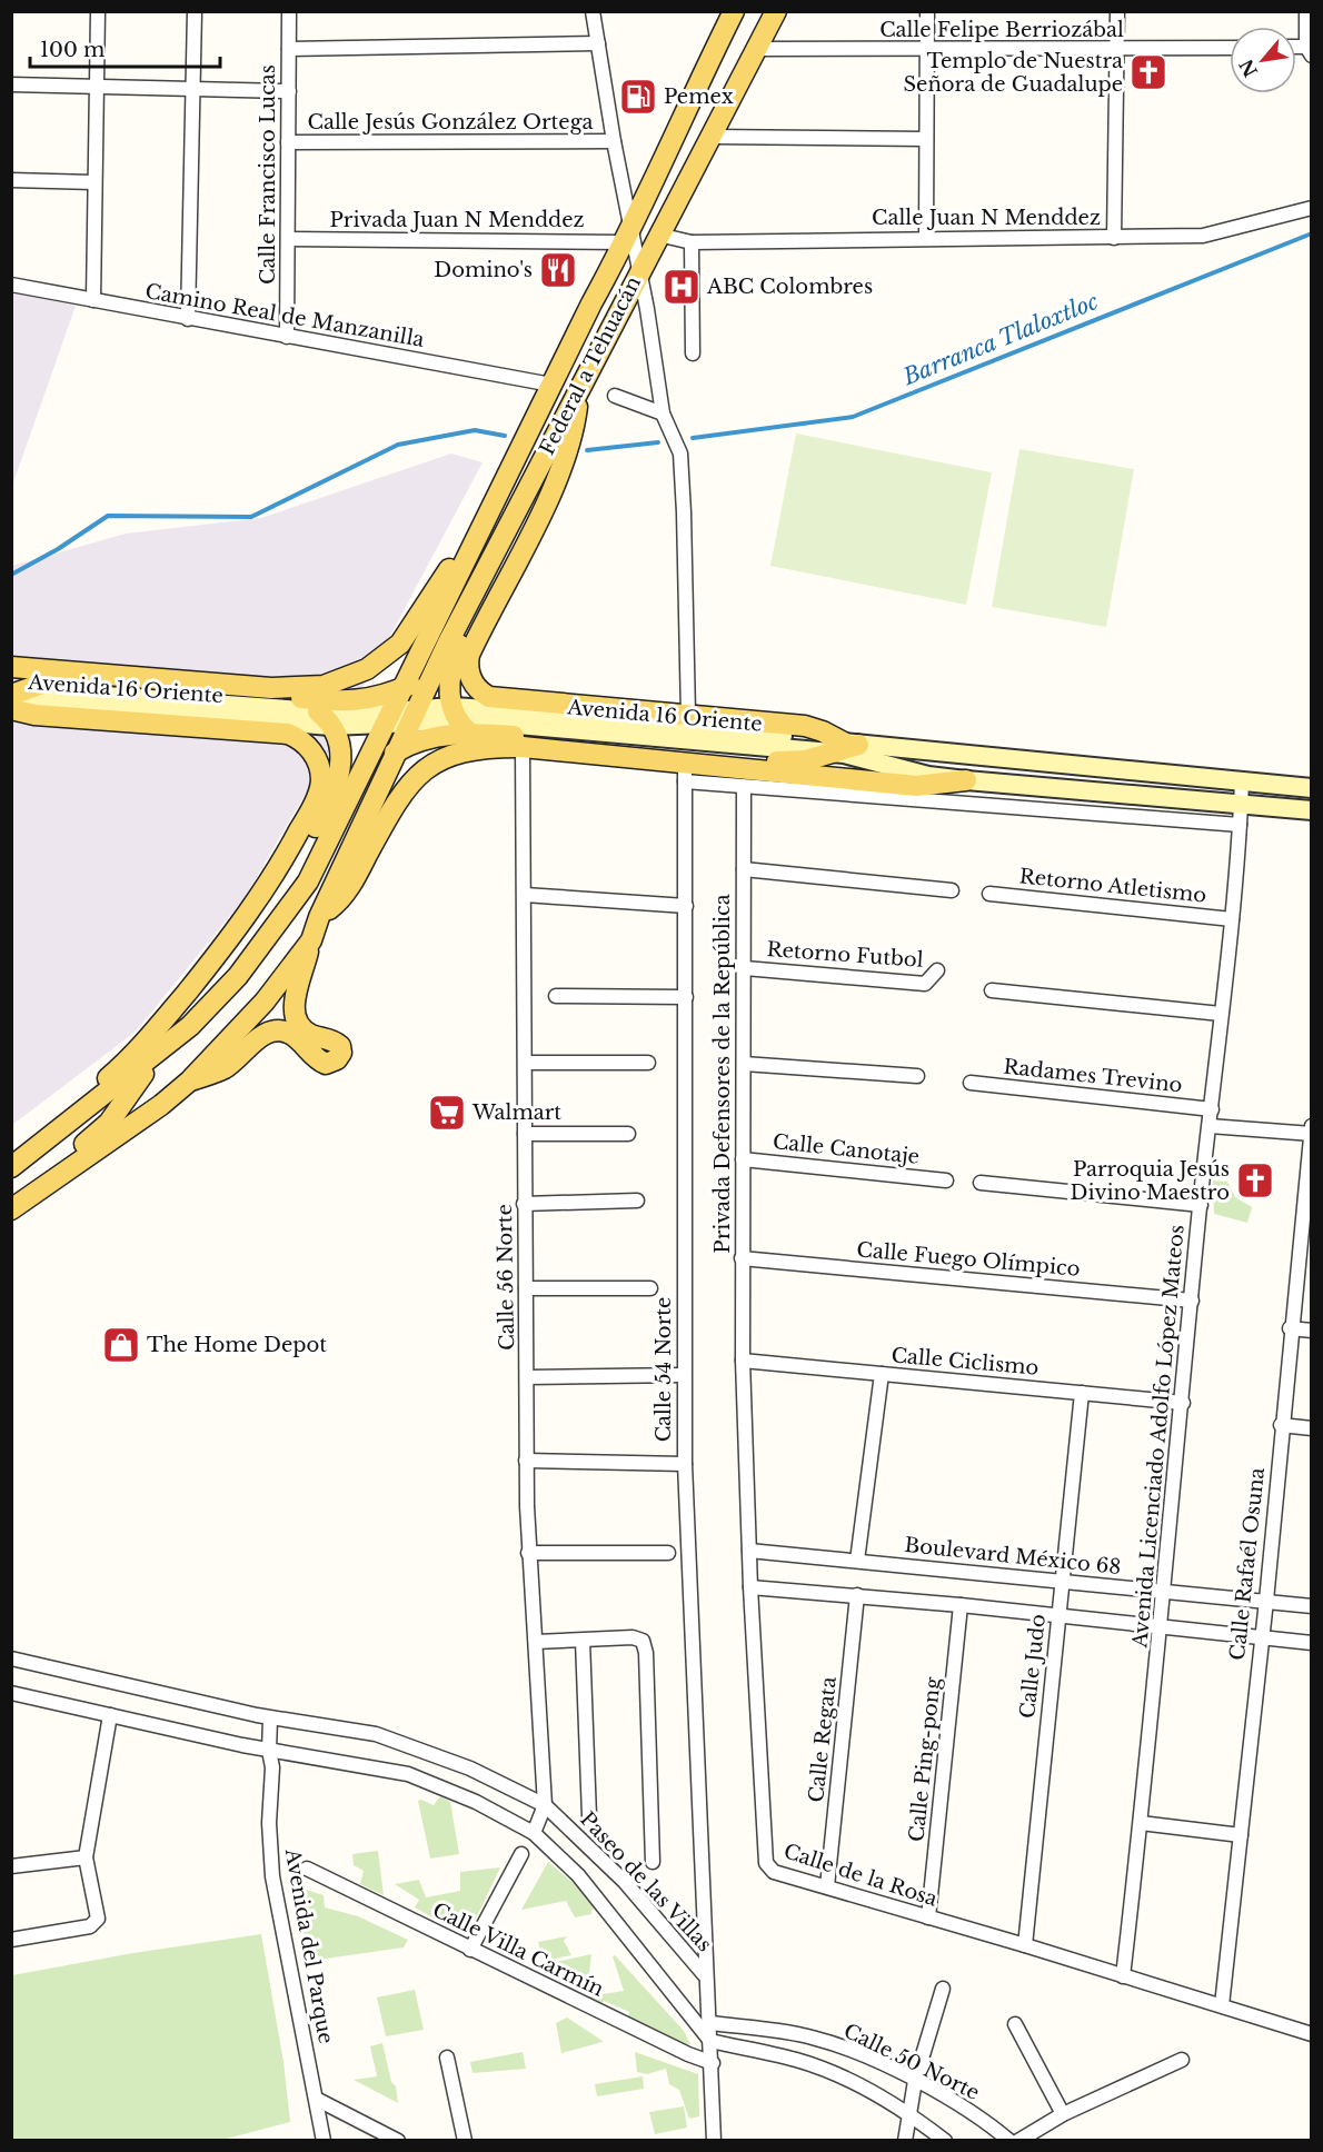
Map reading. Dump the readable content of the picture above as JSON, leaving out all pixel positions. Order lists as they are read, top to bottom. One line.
{"streets":{"main road":["Federal a Tehuacán","Avenida 16 Oriente"],"street":["Calle Felipe Berriozábal","Calle Jesús González Ortega","Calle Francisco Lucas","Calle Juan N Menddez","Privada Juan N Menddez","Camino Real de Manzanilla","Retorno Atletismo","Retorno Futbol","Privada Defensores de la República","Radames Trevino","Calle Canotaje","Calle Fuego Olímpico","Calle 56 Norte","Calle Ciclismo","Calle 54 Norte","Avenida Licenciado Adolfo López Mateos","Boulevard México 68","Calle Rafaél Osuna","Calle Judo","Calle Regata","Calle Ping-pong","Calle de la Rosa","Paseo de las Villas","Avenida del Parque","Calle Villa Carmín","Calle 50 Norte"]},"crossings":[["Calle Felipe Berriozábal","Federal a Tehuacán"],["Calle Jesús González Ortega","Calle Francisco Lucas"],["Calle Francisco Lucas","Privada Juan N Menddez"],["Calle Francisco Lucas","Camino Real de Manzanilla"],["Calle Juan N Menddez","Federal a Tehuacán"],["Privada Juan N Menddez","Federal a Tehuacán"],["Camino Real de Manzanilla","Federal a Tehuacán"],["Federal a Tehuacán","Avenida 16 Oriente"],["Avenida 16 Oriente","Avenida Licenciado Adolfo López Mateos"],["Retorno Atletismo","Avenida Licenciado Adolfo López Mateos"],["Retorno Futbol","Privada Defensores de la República"],["Privada Defensores de la República","Calle Canotaje"],["Privada Defensores de la República","Calle Fuego Olímpico"],["Privada Defensores de la República","Calle Ciclismo"],["Privada Defensores de la República","Calle de la Rosa"],["Radames Trevino","Avenida Licenciado Adolfo López Mateos"],["Calle Fuego Olímpico","Avenida Licenciado Adolfo López Mateos"],["Calle 56 Norte","Paseo de las Villas"],["Calle Ciclismo","Avenida Licenciado Adolfo López Mateos"],["Calle Ciclismo","Calle Judo"],["Calle Ciclismo","Calle de la Rosa"],["Calle 54 Norte","Paseo de las Villas"],["Calle 54 Norte","Calle Villa Carmín"],["Calle 54 Norte","Calle 50 Norte"],["Avenida Licenciado Adolfo López Mateos","Boulevard México 68"],["Avenida Licenciado Adolfo López Mateos","Calle de la Rosa"],["Boulevard México 68","Calle Rafaél Osuna"],["Boulevard México 68","Calle Judo"],["Boulevard México 68","Calle de la Rosa"],["Calle Rafaél Osuna","Calle de la Rosa"],["Calle Judo","Calle de la Rosa"],["Calle Regata","Calle de la Rosa"],["Calle Ping-pong","Calle de la Rosa"],["Paseo de las Villas","Avenida del Parque"]],"water":["Barranca Tlaloxtloc"],"places":{"church":["Templo de Nuestra Señora de Guadalupe","Parroquia Jesús Divino Maestro"],"fuel station":["Pemex"],"restaurant":["Domino's"],"hospital":["ABC Colombres"],"supermarket":["Walmart"],"shop":["The Home Depot"]},"scale_bar":"100 m","north":"bottom left"}
